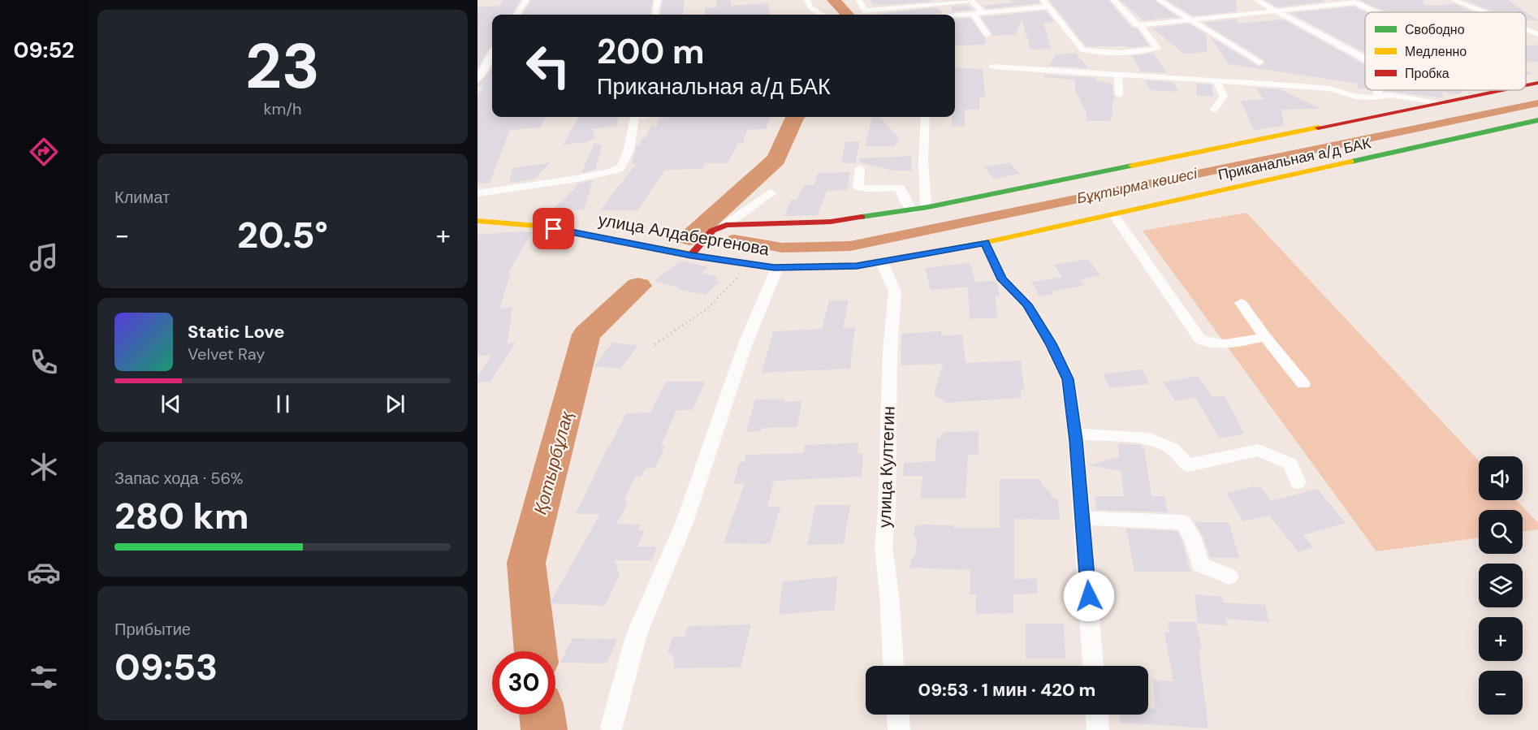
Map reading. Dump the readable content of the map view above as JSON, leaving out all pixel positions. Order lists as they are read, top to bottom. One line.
{"streets":{"main road":["Приканальная а/д БАК","улица Алдабергенова"],"street":["улица Култегин"]},"crossings":[["Приканальная а/д БАК","улица Алдабергенова"],["Приканальная а/д БАК","улица Култегин"]],"water":["Бұқтырма көшесі","Қотырбұлақ"],"legend":["Свободно","Медленно","Пробка"],"page":{"tabs":"09:52","tile":[["23","km/h"],"Климат",["Запас хода · 56%","280 km"],["Прибытие","09:53"]],"turn":["200 m","Приканальная а/д БАК"],"heat":["−","20.5°","+"],"song":["Static Love","Velvet Ray"],"map_buttons":["+","−"],"limit":"30","trip":"09:53 · 1 мин · 420 m"}}
